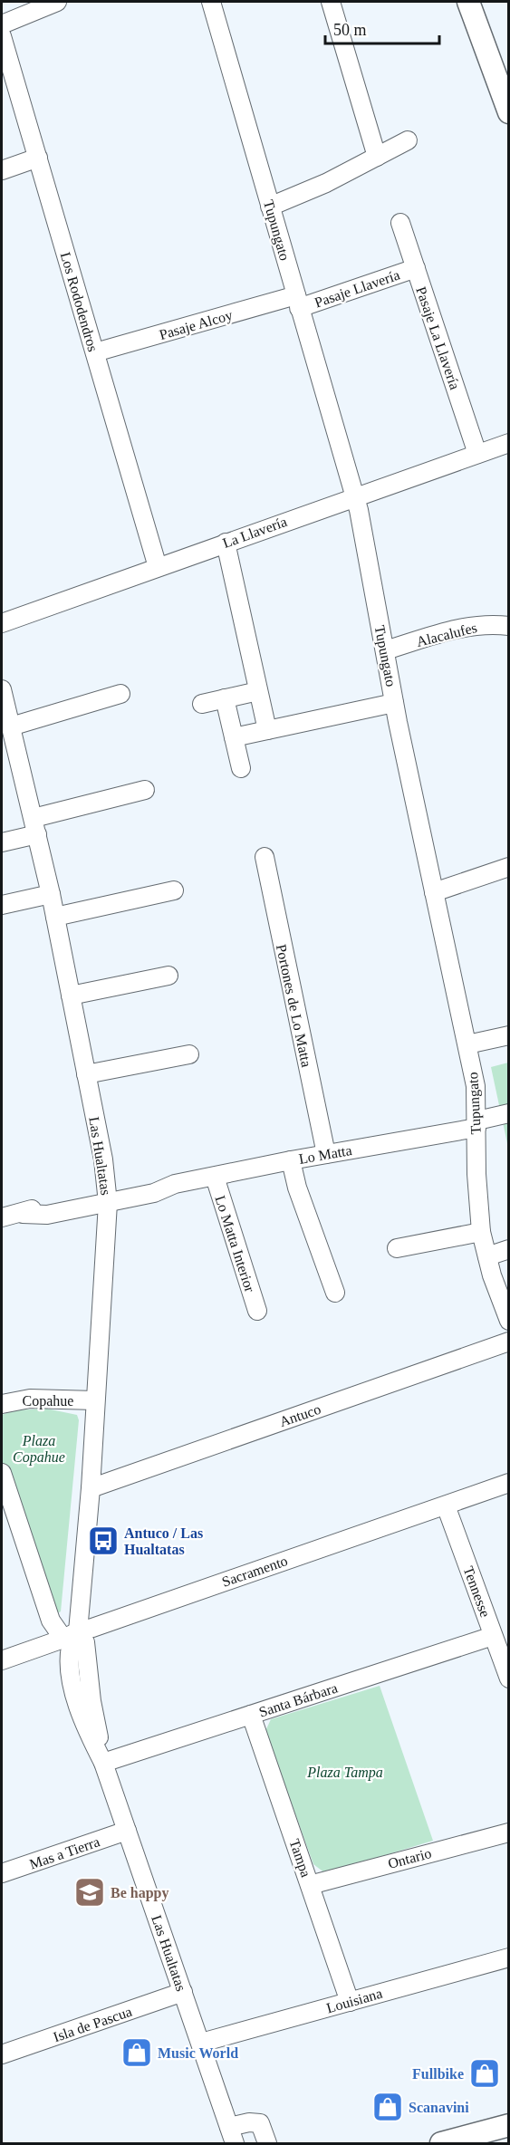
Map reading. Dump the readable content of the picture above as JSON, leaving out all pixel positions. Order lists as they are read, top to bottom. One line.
{"streets":{"street":["Tupungato","Pasaje Llavería","Los Rododendros","Pasaje Alcoy","Pasaje La Llavería","La Llavería","Alacalufes","Portones de Lo Matta","Lo Matta","Las Hualtatas","Lo Matta Interior","Copahue","Antuco","Sacramento","Tennesse","Santa Bárbara","Mas a Tierra","Tampa","Ontario","Louisiana","Isla de Pascua"]},"crossings":[["Tupungato","Pasaje Llavería"],["Tupungato","Pasaje Alcoy"],["Tupungato","La Llavería"],["Tupungato","Alacalufes"],["Tupungato","Lo Matta"],["Pasaje Llavería","Pasaje Alcoy"],["Pasaje Llavería","Pasaje La Llavería"],["Los Rododendros","Pasaje Alcoy"],["Los Rododendros","La Llavería"],["Pasaje La Llavería","La Llavería"],["Portones de Lo Matta","Lo Matta"],["Lo Matta","Las Hualtatas"],["Lo Matta","Lo Matta Interior"],["Las Hualtatas","Copahue"],["Las Hualtatas","Antuco"],["Las Hualtatas","Sacramento"],["Las Hualtatas","Santa Bárbara"],["Las Hualtatas","Mas a Tierra"],["Las Hualtatas","Louisiana"],["Las Hualtatas","Isla de Pascua"],["Sacramento","Tennesse"],["Tennesse","Santa Bárbara"],["Santa Bárbara","Tampa"],["Tampa","Ontario"],["Tampa","Louisiana"]],"parks":["Plaza Copahue","Plaza Tampa"],"places":{"bus stop":["Antuco / Las Hualtatas"],"school or university":["Be happy"],"shop":["Music World","Fullbike","Scanavini"]},"scale_bar":"50 m"}
